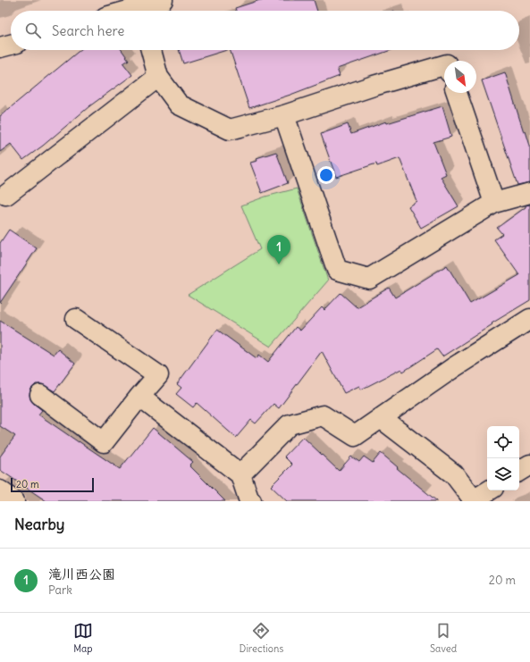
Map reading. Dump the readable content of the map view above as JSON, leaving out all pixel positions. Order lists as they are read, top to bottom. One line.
{"scale_bar":"20 m","north":"bottom right","page":{"search":"Search here","pins":"1","scale":"20 m","heading":"Nearby","list":[{"mark":"1","name":"滝川西公園","note":"Park","value":"20 m"}],"nav":["Map","Directions","Saved"]}}
